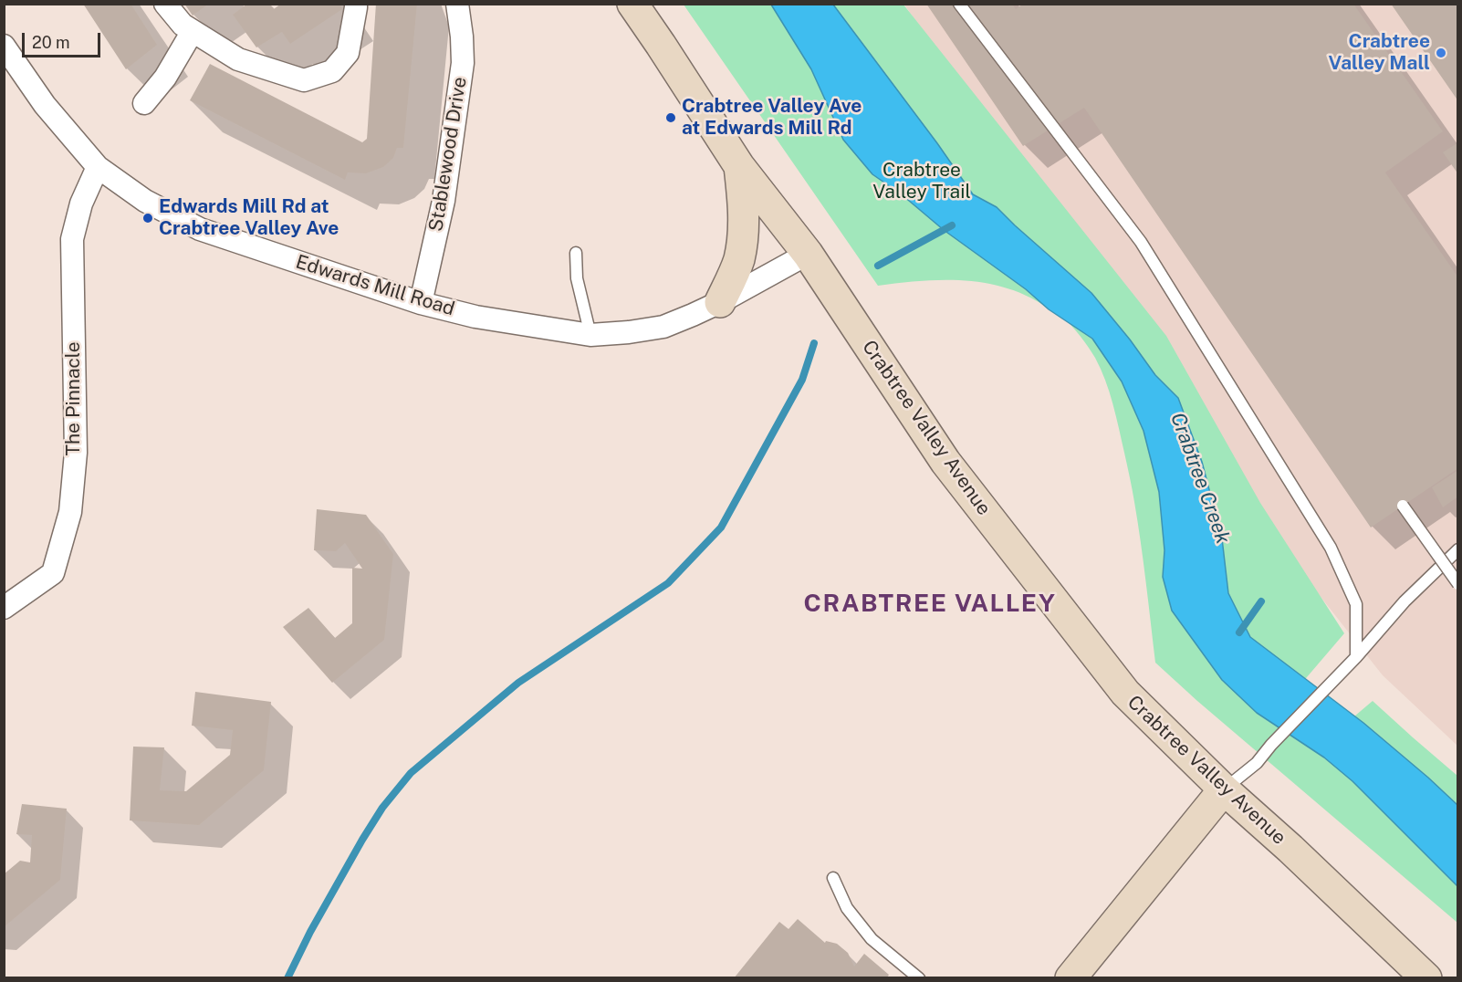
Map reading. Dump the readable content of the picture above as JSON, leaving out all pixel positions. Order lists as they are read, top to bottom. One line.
{"streets":{"street":["Stablewood Drive","Edwards Mill Road","The Pinnacle","Crabtree Valley Avenue"]},"crossings":[["Stablewood Drive","Edwards Mill Road"],["Edwards Mill Road","The Pinnacle"],["Edwards Mill Road","Crabtree Valley Avenue"]],"districts":["CRABTREE VALLEY"],"water":["Crabtree Creek"],"parks":["Crabtree Valley Trail"],"places":["Crabtree Valley Mall","Crabtree Valley Ave at Edwards Mill Rd","Edwards Mill Rd at Crabtree Valley Ave"],"scale_bar":"20 m"}
